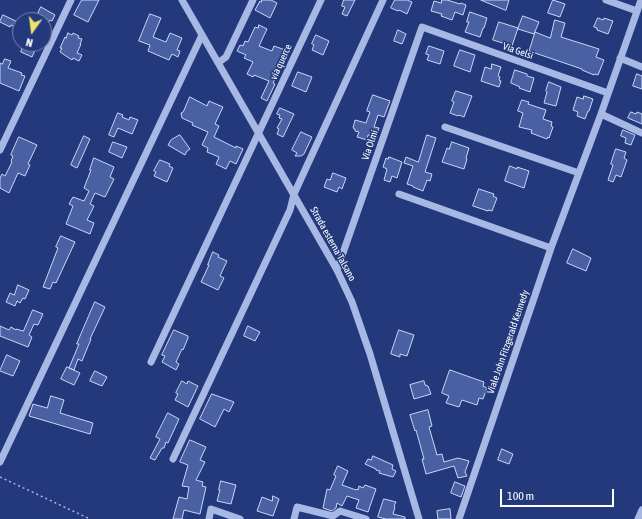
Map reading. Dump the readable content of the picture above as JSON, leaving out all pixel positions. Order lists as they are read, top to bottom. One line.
{"streets":{"street":["Via Gelsi","via querce","Via Olmi","Strada esterna Talsano","Viale John Fitzgerald Kennedy"]},"crossings":[["Via Gelsi","Via Olmi"],["Via Gelsi","Viale John Fitzgerald Kennedy"],["via querce","Strada esterna Talsano"],["Via Olmi","Strada esterna Talsano"]],"scale_bar":"100 m","north":"bottom"}
